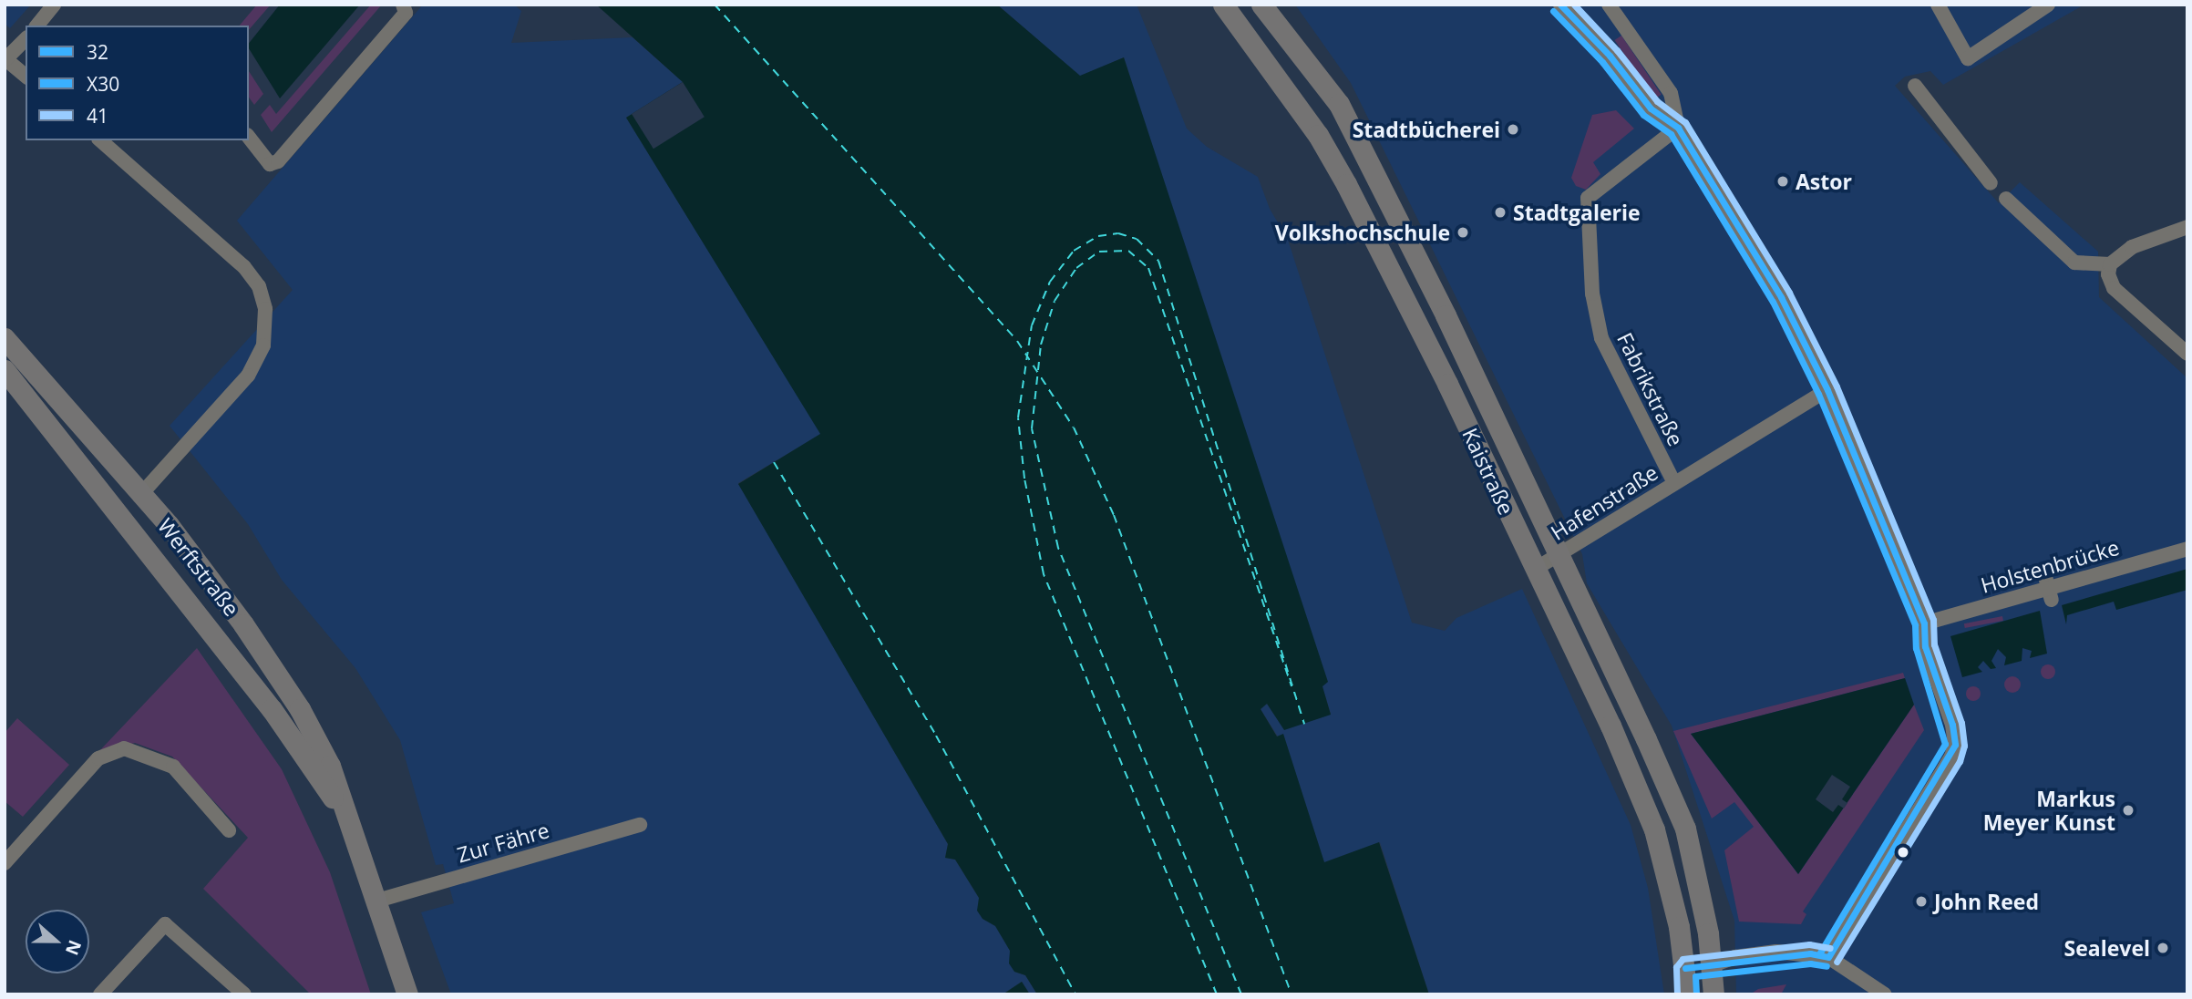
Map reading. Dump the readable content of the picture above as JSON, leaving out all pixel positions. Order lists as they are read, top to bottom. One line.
{"streets":{"main road":["Kaistraße","Werftstraße"],"street":["Fabrikstraße","Hafenstraße","Holstenbrücke","Zur Fähre"]},"crossings":[["Fabrikstraße","Hafenstraße"],["Kaistraße","Hafenstraße"],["Werftstraße","Zur Fähre"]],"places":["Stadtbücherei","Astor","Stadtgalerie","Volkshochschule","Markus Meyer Kunst","John Reed","Sealevel"],"lines":["transit line 32","transit line 41","transit line X30"],"legend":["32","X30","41"],"north":"right"}
